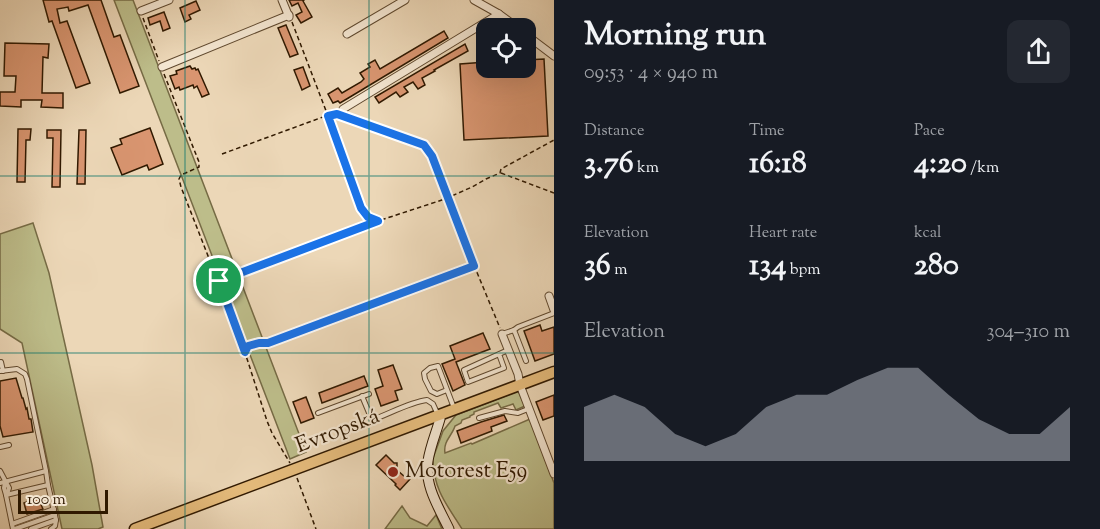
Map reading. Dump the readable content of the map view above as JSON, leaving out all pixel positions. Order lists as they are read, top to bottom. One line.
{"streets":{"main road":["Evropská"]},"places":["Motorest E59"],"scale_bar":"100 m","page":{"heading":["Morning run","09:53 · 4 × 940 m"],"stats":[["Distance","3.76 km"],["Time","16:18"],["Pace","4:20 /km"],["Elevation","36 m"],["Heart rate","134 bpm"],["kcal","280"]],"chart":["Elevation","304–310 m"],"scale":"100 m"}}
